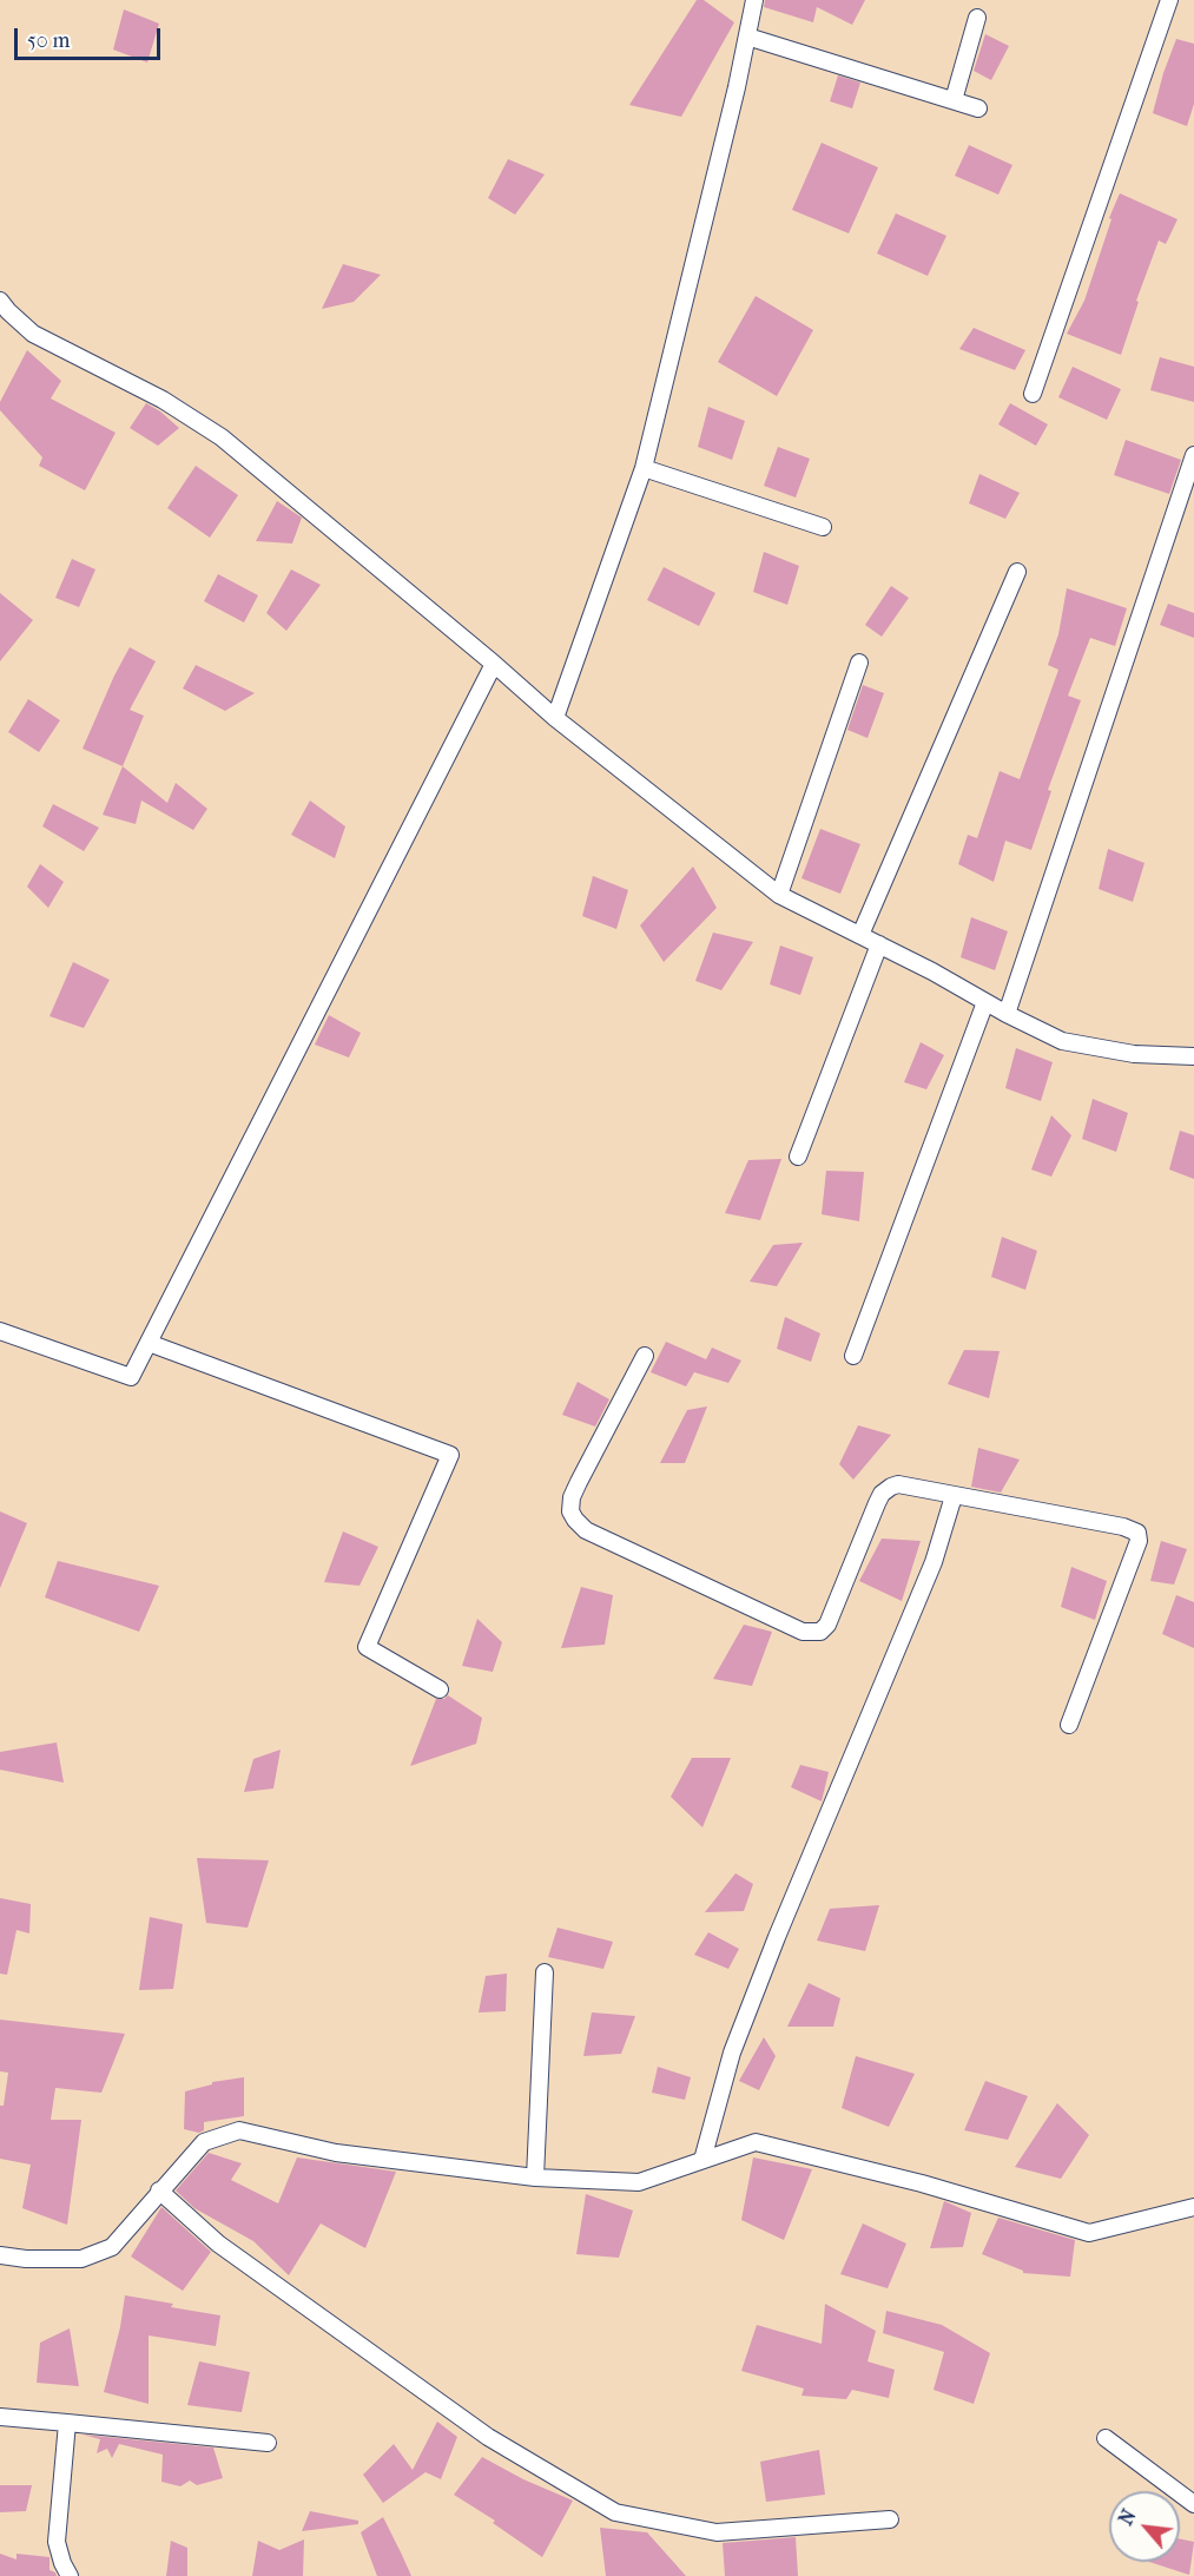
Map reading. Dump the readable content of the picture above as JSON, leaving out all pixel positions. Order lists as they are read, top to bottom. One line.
{"scale_bar":"50 m","north":"top left"}
